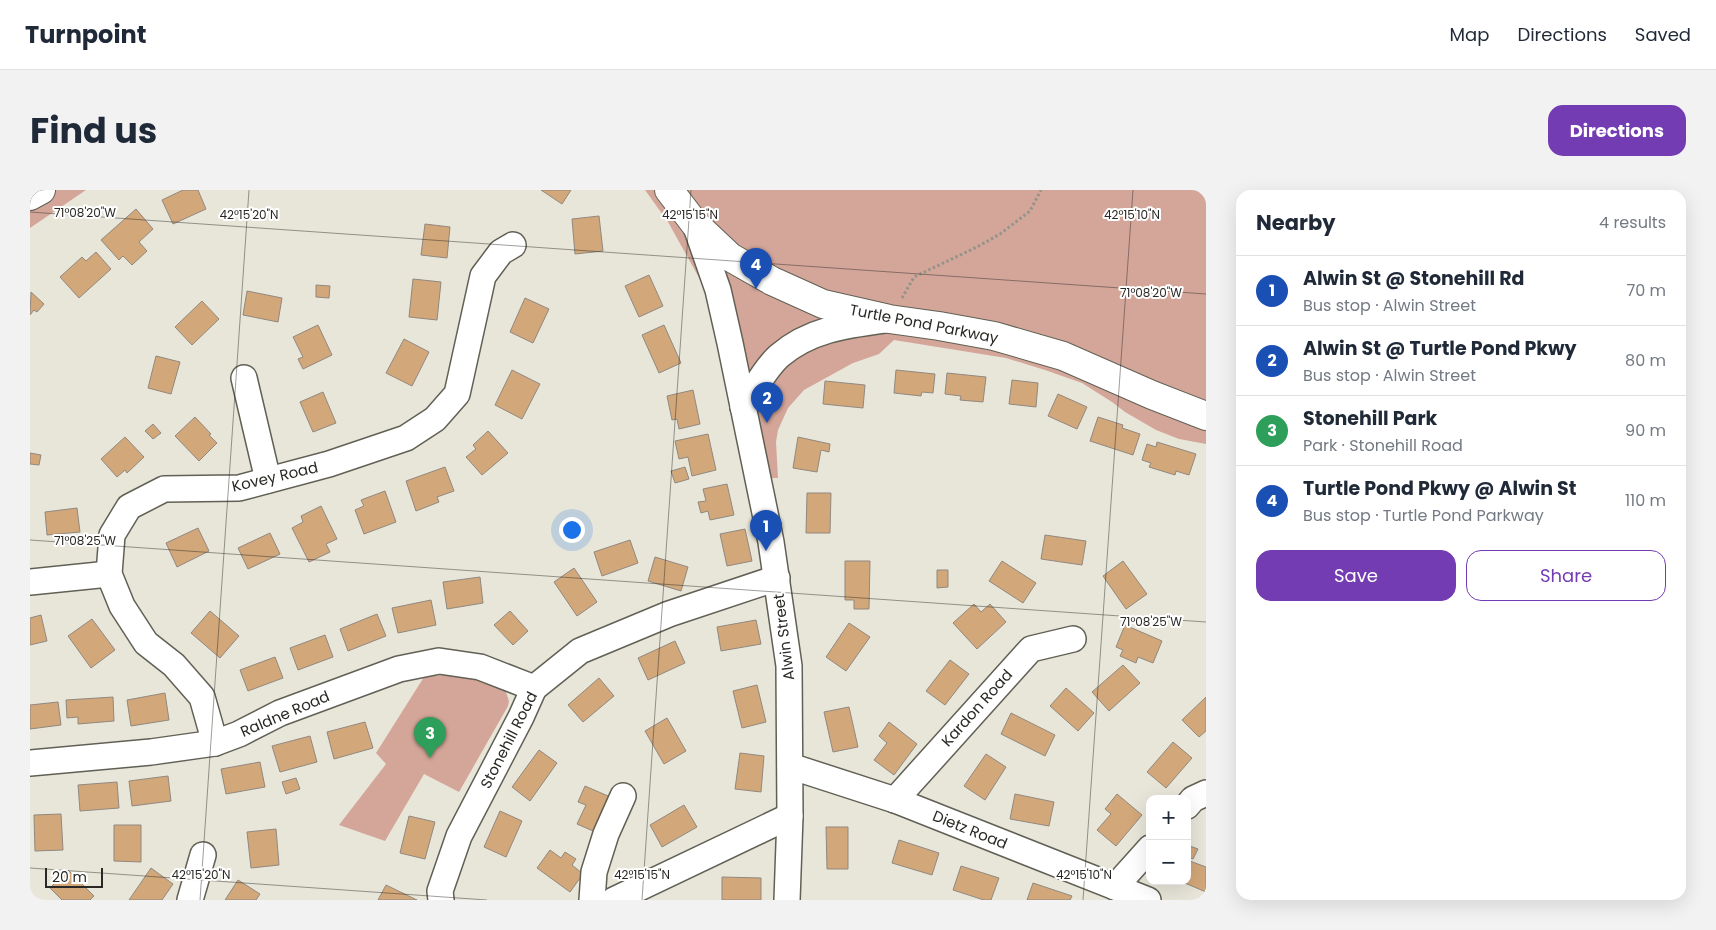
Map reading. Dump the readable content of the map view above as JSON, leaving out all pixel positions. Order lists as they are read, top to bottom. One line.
{"streets":{"main road":["Turtle Pond Parkway"],"street":["Kovey Road","Alwin Street","Kardon Road","Raldne Road","Stonehill Road","Dietz Road"]},"crossings":[["Turtle Pond Parkway","Alwin Street"],["Kovey Road","Raldne Road"],["Alwin Street","Stonehill Road"],["Alwin Street","Dietz Road"],["Kardon Road","Dietz Road"],["Raldne Road","Stonehill Road"]],"scale_bar":"20 m","page":{"header":"Turnpoint","nav":["Map","Directions","Saved"],"title":"Find us","buttons":["Directions",["Save","Share"]],"heading":["Nearby","4 results"],"pins":["4","2","1","3"],"list":[{"mark":"1","name":"Alwin St @ Stonehill Rd","note":"Bus stop · Alwin Street","value":"70 m"},{"mark":"2","name":"Alwin St @ Turtle Pond Pkwy","note":"Bus stop · Alwin Street","value":"80 m"},{"mark":"3","name":"Stonehill Park","note":"Park · Stonehill Road","value":"90 m"},{"mark":"4","name":"Turtle Pond Pkwy @ Alwin St","note":"Bus stop · Turtle Pond Parkway","value":"110 m"}],"map_buttons":["+","−"],"scale":"20 m"},"coordinates":["71°08'20\"W","42°15'20\"N","42°15'15\"N","42°15'10\"N","71°08'25\"W"]}
